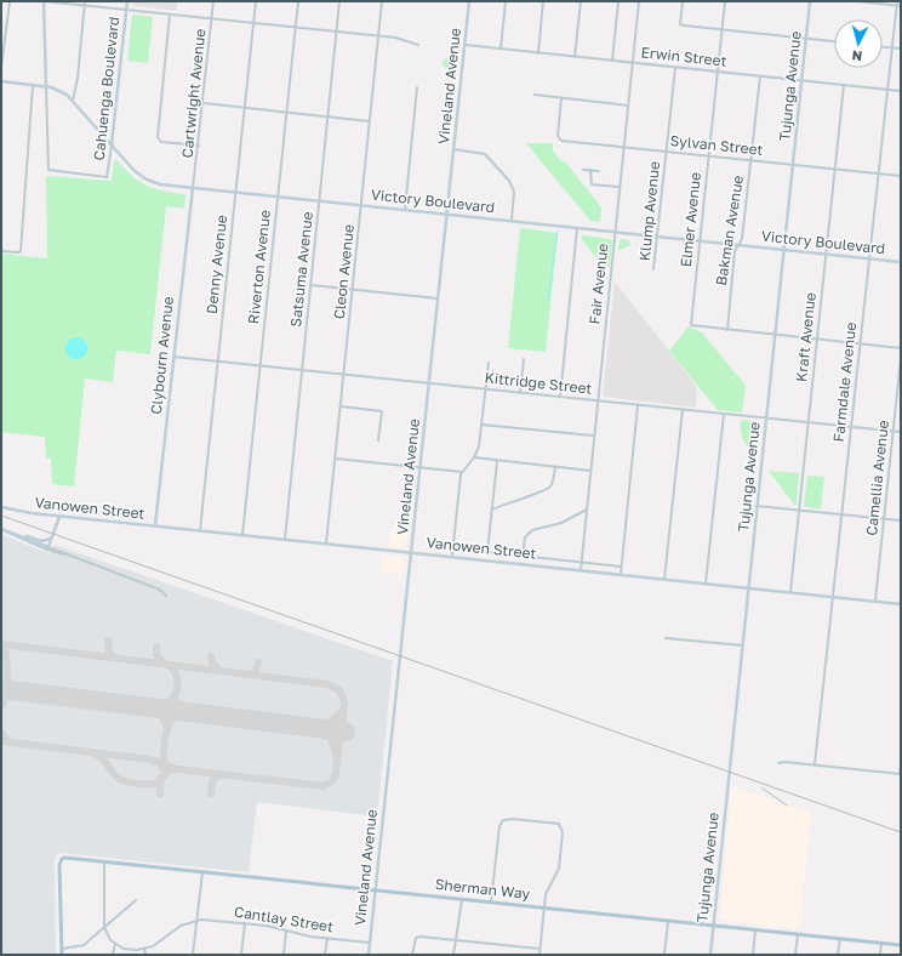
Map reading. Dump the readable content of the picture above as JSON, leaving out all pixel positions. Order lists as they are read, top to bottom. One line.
{"streets":{"main road":["Vineland Avenue","Tujunga Avenue","Cahuenga Boulevard","Victory Boulevard","Clybourn Avenue","Vanowen Street","Sherman Way"],"street":["Erwin Street","Cartwright Avenue","Sylvan Street","Klump Avenue","Elmer Avenue","Bakman Avenue","Denny Avenue","Riverton Avenue","Satsuma Avenue","Cleon Avenue","Fair Avenue","Kraft Avenue","Farmdale Avenue","Kittridge Street","Camellia Avenue","Cantlay Street"]},"crossings":[["Erwin Street","Vineland Avenue"],["Erwin Street","Tujunga Avenue"],["Erwin Street","Klump Avenue"],["Erwin Street","Elmer Avenue"],["Erwin Street","Bakman Avenue"],["Erwin Street","Fair Avenue"],["Erwin Street","Kraft Avenue"],["Erwin Street","Farmdale Avenue"],["Vineland Avenue","Victory Boulevard"],["Vineland Avenue","Kittridge Street"],["Vineland Avenue","Vanowen Street"],["Vineland Avenue","Sherman Way"],["Vineland Avenue","Cantlay Street"],["Tujunga Avenue","Sylvan Street"],["Tujunga Avenue","Victory Boulevard"],["Tujunga Avenue","Kittridge Street"],["Tujunga Avenue","Vanowen Street"],["Tujunga Avenue","Sherman Way"],["Cahuenga Boulevard","Victory Boulevard"],["Cartwright Avenue","Victory Boulevard"],["Cartwright Avenue","Clybourn Avenue"],["Sylvan Street","Klump Avenue"],["Sylvan Street","Elmer Avenue"],["Sylvan Street","Bakman Avenue"],["Sylvan Street","Fair Avenue"],["Sylvan Street","Kraft Avenue"],["Sylvan Street","Farmdale Avenue"],["Victory Boulevard","Klump Avenue"],["Victory Boulevard","Elmer Avenue"],["Victory Boulevard","Bakman Avenue"],["Victory Boulevard","Denny Avenue"],["Victory Boulevard","Riverton Avenue"],["Victory Boulevard","Satsuma Avenue"],["Victory Boulevard","Cleon Avenue"],["Victory Boulevard","Fair Avenue"],["Victory Boulevard","Kraft Avenue"],["Victory Boulevard","Clybourn Avenue"],["Victory Boulevard","Farmdale Avenue"],["Elmer Avenue","Bakman Avenue"],["Denny Avenue","Kittridge Street"],["Denny Avenue","Vanowen Street"],["Riverton Avenue","Kittridge Street"],["Riverton Avenue","Vanowen Street"],["Satsuma Avenue","Kittridge Street"],["Satsuma Avenue","Vanowen Street"],["Cleon Avenue","Kittridge Street"],["Cleon Avenue","Vanowen Street"],["Fair Avenue","Kittridge Street"],["Fair Avenue","Vanowen Street"],["Kraft Avenue","Kittridge Street"],["Kraft Avenue","Vanowen Street"],["Clybourn Avenue","Kittridge Street"],["Clybourn Avenue","Vanowen Street"],["Farmdale Avenue","Kittridge Street"],["Farmdale Avenue","Vanowen Street"],["Kittridge Street","Camellia Avenue"],["Camellia Avenue","Vanowen Street"]],"north":"bottom"}
